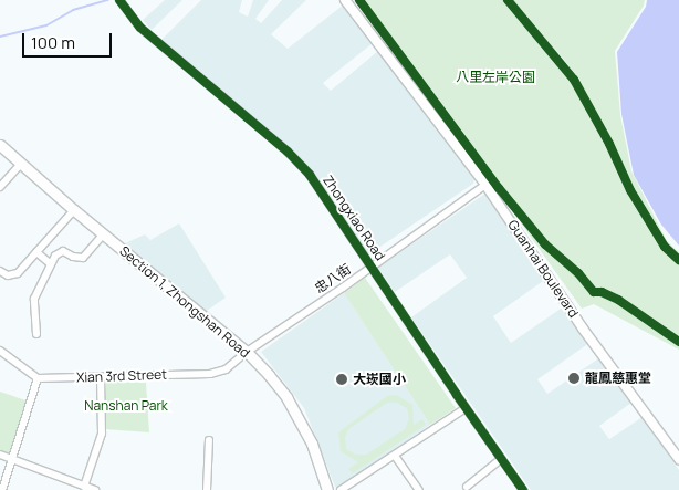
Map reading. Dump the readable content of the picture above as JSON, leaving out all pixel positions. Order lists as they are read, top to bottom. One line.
{"streets":{"main road":["Section 1, Zhongshan Road"],"street":["Zhongxiao Road","Guanhai Boulevard","忠八街","Xian 3rd Street"]},"crossings":[["Zhongxiao Road","忠八街"],["Guanhai Boulevard","忠八街"],["忠八街","Section 1, Zhongshan Road"],["忠八街","Xian 3rd Street"],["Section 1, Zhongshan Road","Xian 3rd Street"]],"parks":["八里左岸公園","Nanshan Park"],"places":["龍鳳慈惠堂","大崁國小"],"scale_bar":"100 m"}
